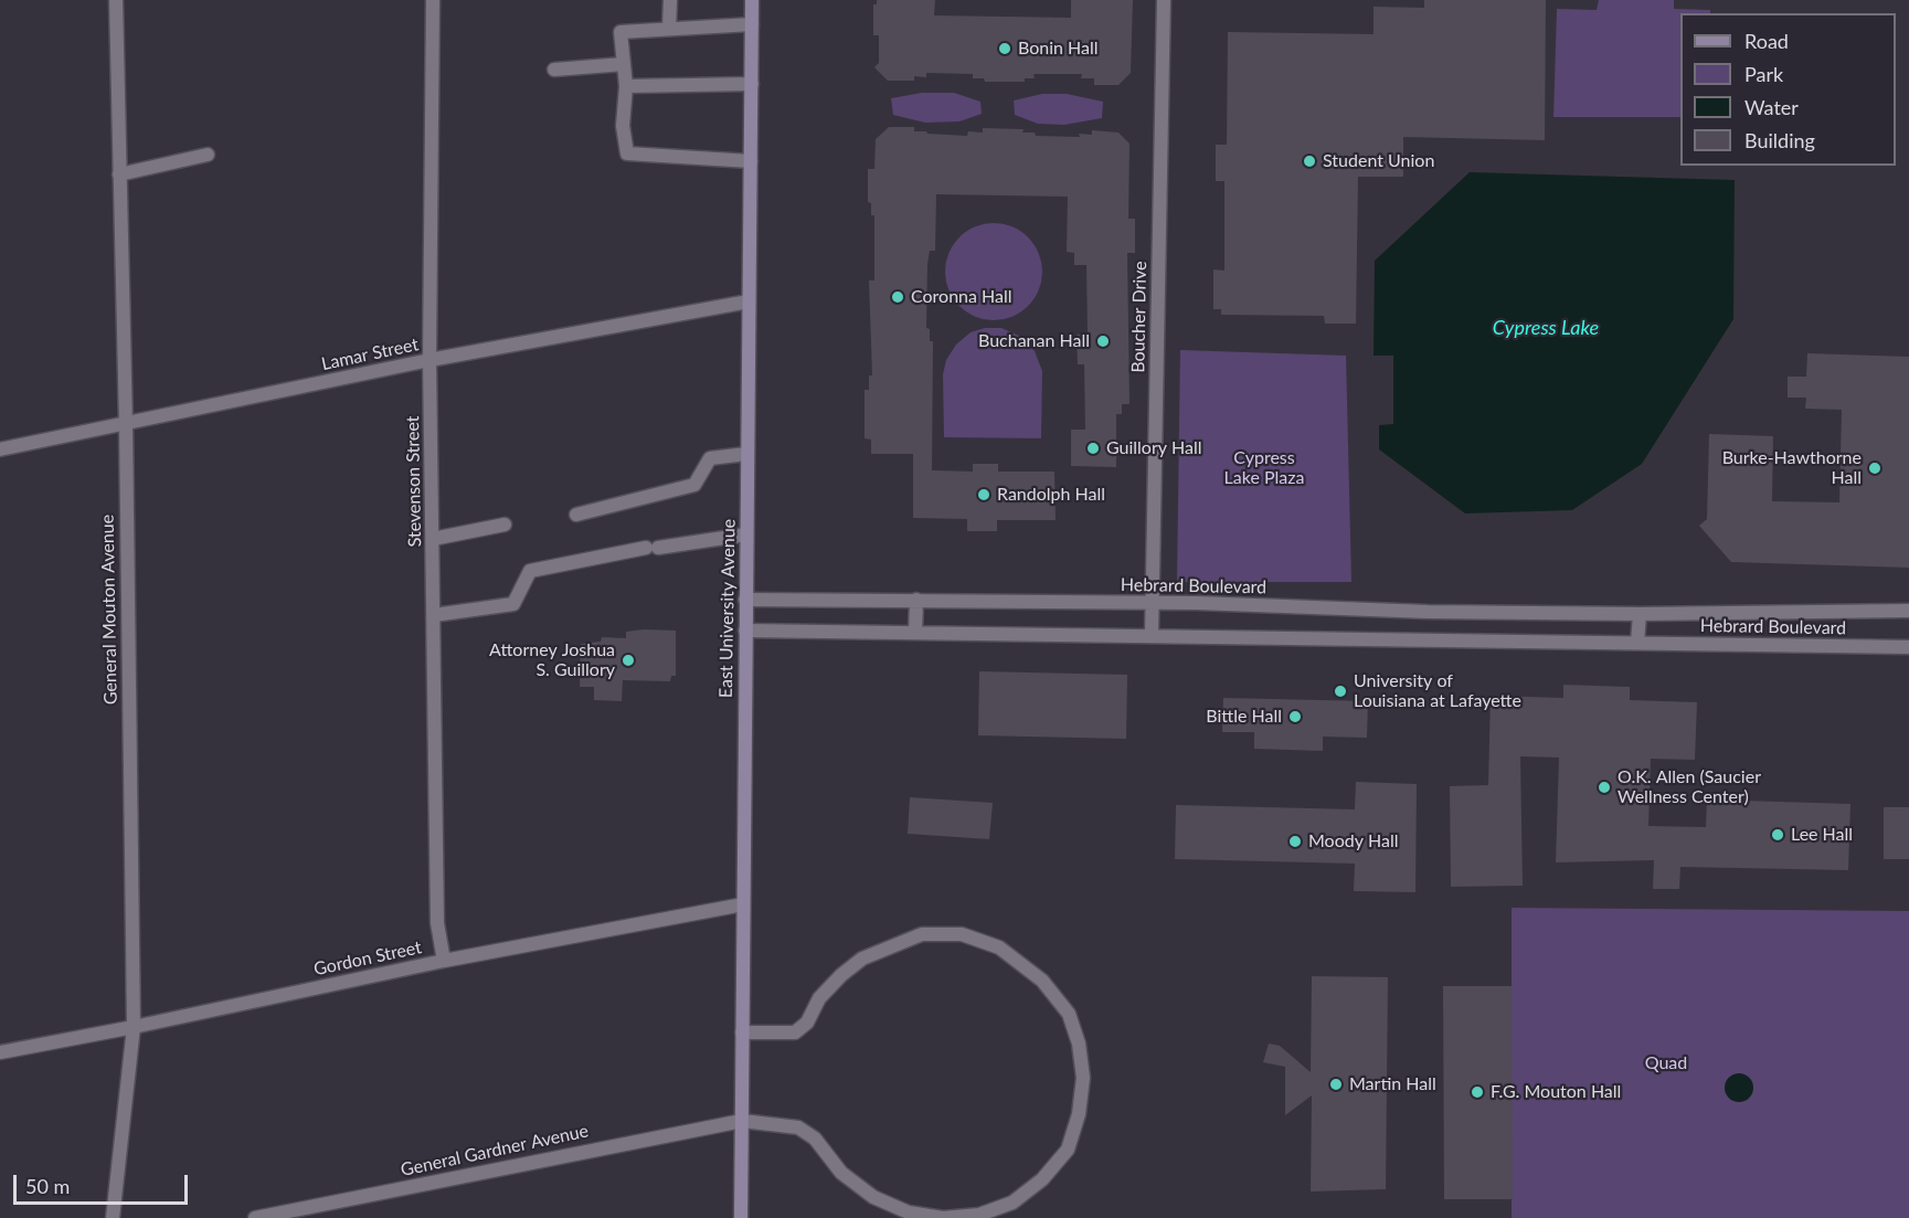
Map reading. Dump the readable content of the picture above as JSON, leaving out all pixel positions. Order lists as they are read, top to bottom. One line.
{"streets":{"main road":["East University Avenue"],"street":["Boucher Drive","Lamar Street","Stevenson Street","Hebrard Boulevard","General Mouton Avenue","Gordon Street","General Gardner Avenue"]},"crossings":[["Boucher Drive","Hebrard Boulevard"],["Lamar Street","Stevenson Street"],["Lamar Street","East University Avenue"],["Lamar Street","General Mouton Avenue"],["Stevenson Street","Gordon Street"],["Hebrard Boulevard","East University Avenue"],["East University Avenue","Gordon Street"],["East University Avenue","General Gardner Avenue"],["General Mouton Avenue","Gordon Street"]],"water":["Cypress Lake"],"parks":["Cypress Lake Plaza","Quad"],"places":["Bonin Hall","Student Union","Coronna Hall","Buchanan Hall","Guillory Hall","Burke-Hawthorne Hall","Randolph Hall","Attorney Joshua S. Guillory","University of Louisiana at Lafayette","Bittle Hall","O.K. Allen (Saucier Wellness Center)","Lee Hall","Moody Hall","Martin Hall","F.G. Mouton Hall"],"legend":["Road","Park","Water","Building"],"scale_bar":"50 m"}
